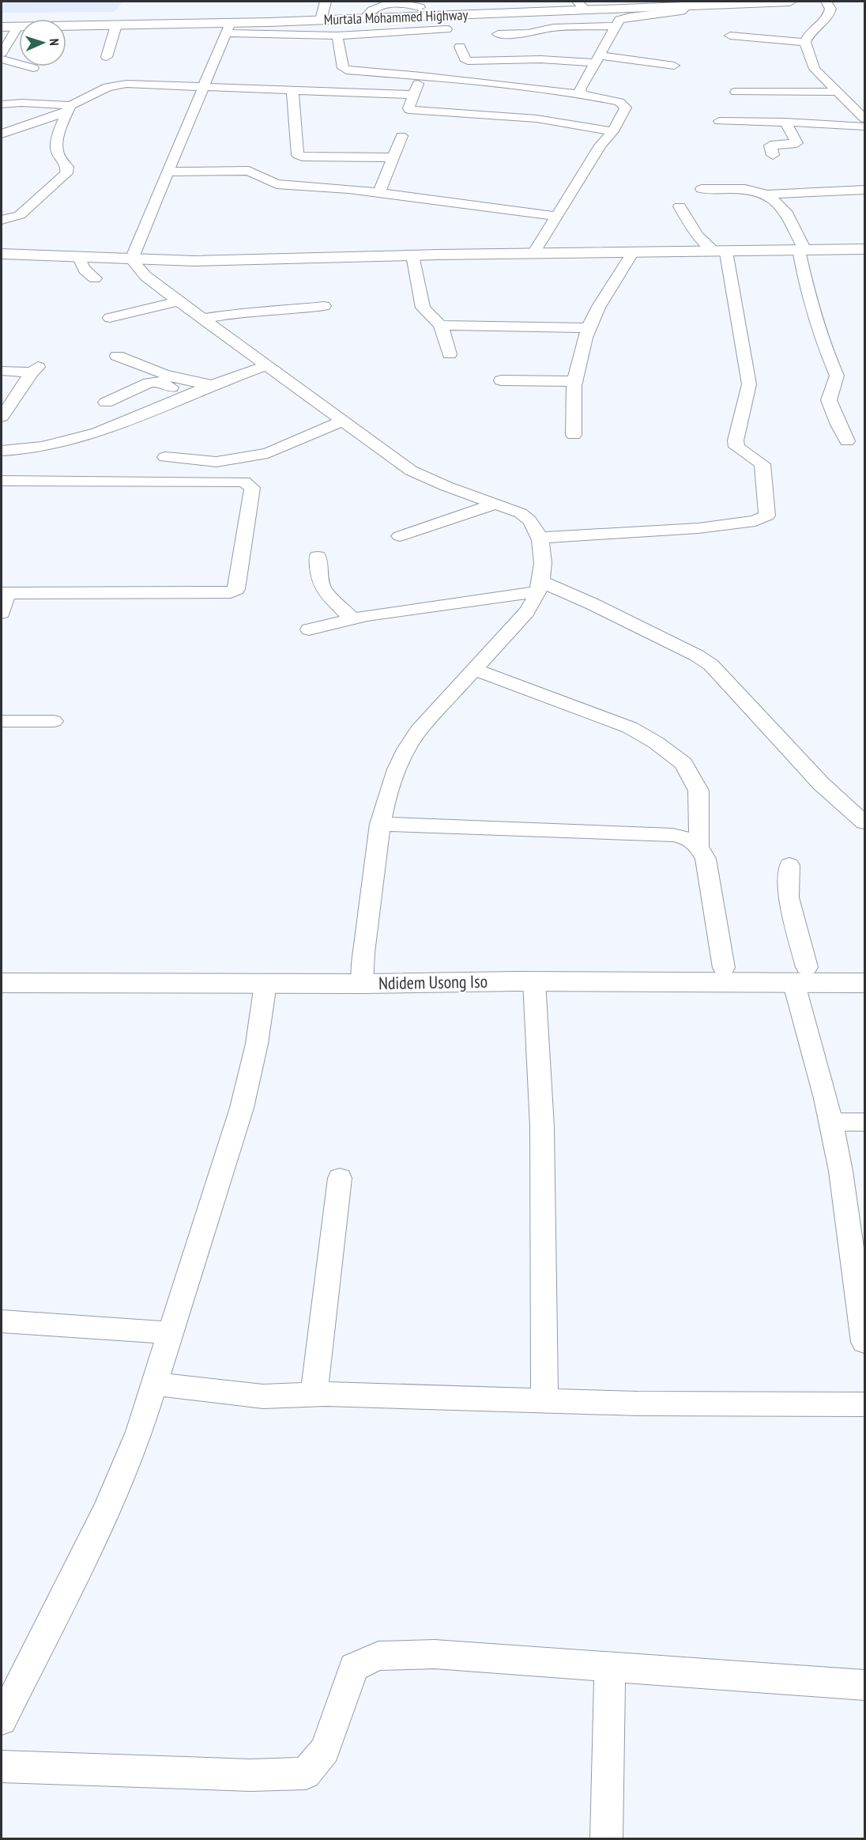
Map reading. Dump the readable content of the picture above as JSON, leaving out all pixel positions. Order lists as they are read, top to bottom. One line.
{"streets":{"main road":["Murtala Mohammed Highway","Ndidem Usong Iso"]},"north":"right"}
